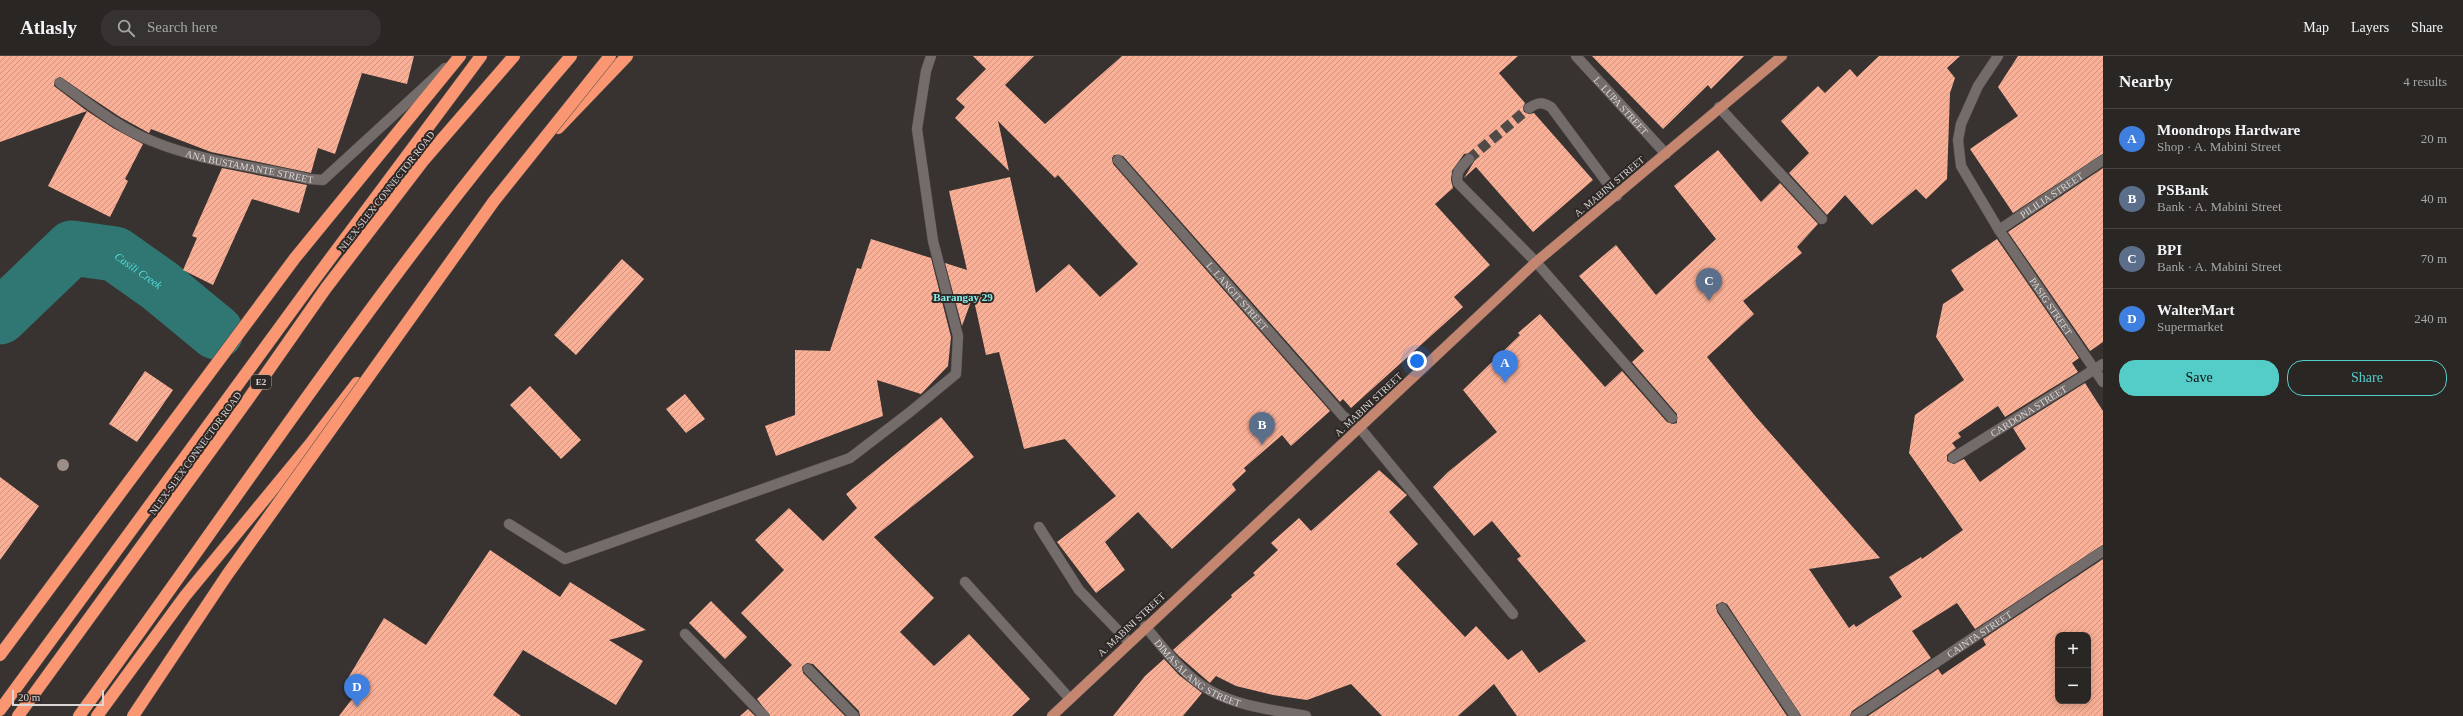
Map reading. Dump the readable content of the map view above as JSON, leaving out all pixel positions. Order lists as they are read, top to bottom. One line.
{"streets":{"highway":["NLEX-SLEX CONNECTOR ROAD","E2"],"main road":["A. MABINI STREET"],"street":["L. LUPA STREET","ANA BUSTAMANTE STREET","PILILIA STREET","L. LANGIT STREET","PASIG STREET","CARDONA STREET","CAINTA STREET","DIMASALANG STREET"]},"crossings":[["L. LUPA STREET","A. MABINI STREET"],["A. MABINI STREET","L. LANGIT STREET"],["A. MABINI STREET","DIMASALANG STREET"],["PILILIA STREET","PASIG STREET"],["PASIG STREET","CARDONA STREET"]],"districts":["Barangay 29"],"water":["Casili Creek"],"scale_bar":"20 m","page":{"header":"Atlasly","search":"Search here","nav":["Map","Layers","Share"],"heading":["Nearby","4 results"],"list":[{"mark":"A","name":"Moondrops Hardware","note":"Shop · A. Mabini Street","value":"20 m"},{"mark":"B","name":"PSBank","note":"Bank · A. Mabini Street","value":"40 m"},{"mark":"C","name":"BPI","note":"Bank · A. Mabini Street","value":"70 m"},{"mark":"D","name":"WalterMart","note":"Supermarket","value":"240 m"}],"pins":["C","A","B","D"],"buttons":["Save","Share"],"map_buttons":["+","−"],"scale":"20 m"}}
